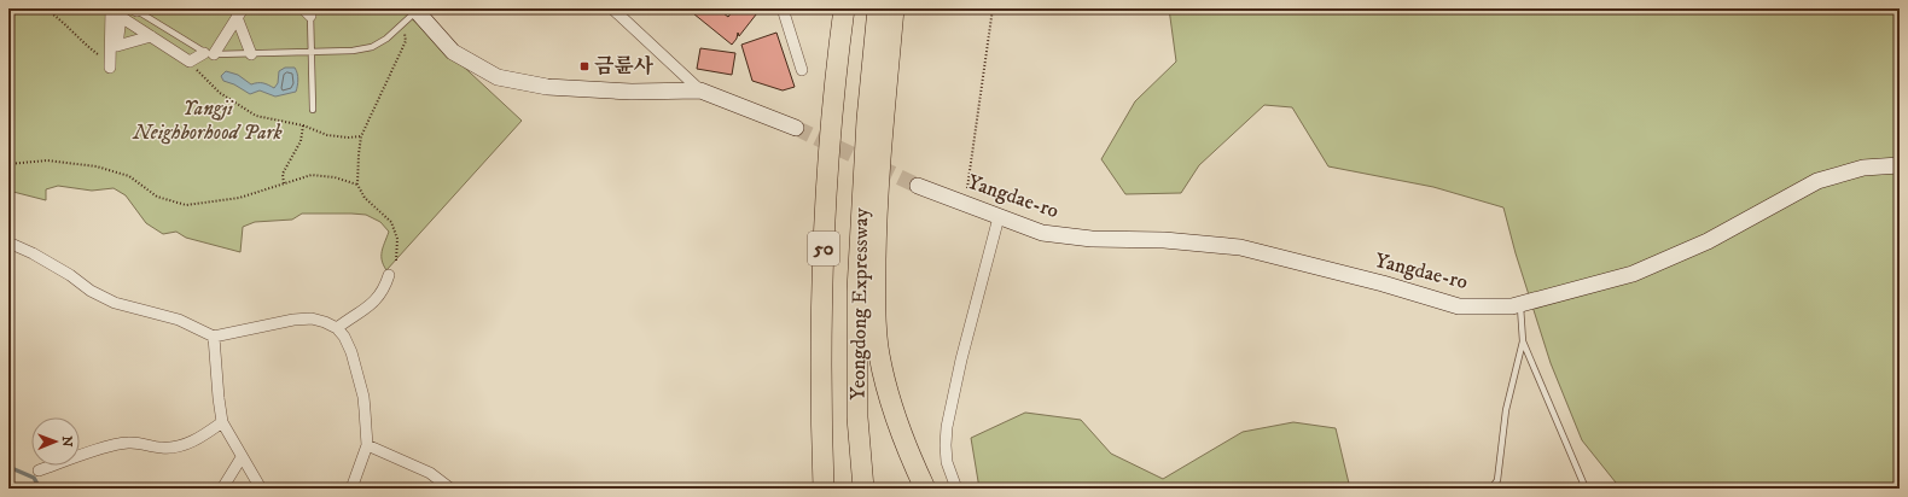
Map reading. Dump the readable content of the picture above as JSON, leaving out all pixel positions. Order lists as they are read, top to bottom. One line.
{"streets":{"highway":["50","Yeongdong Expressway"],"street":["Yangdae-ro"]},"parks":["Yangji Neighborhood Park"],"places":{"transit":["금륜사"]},"north":"right"}
